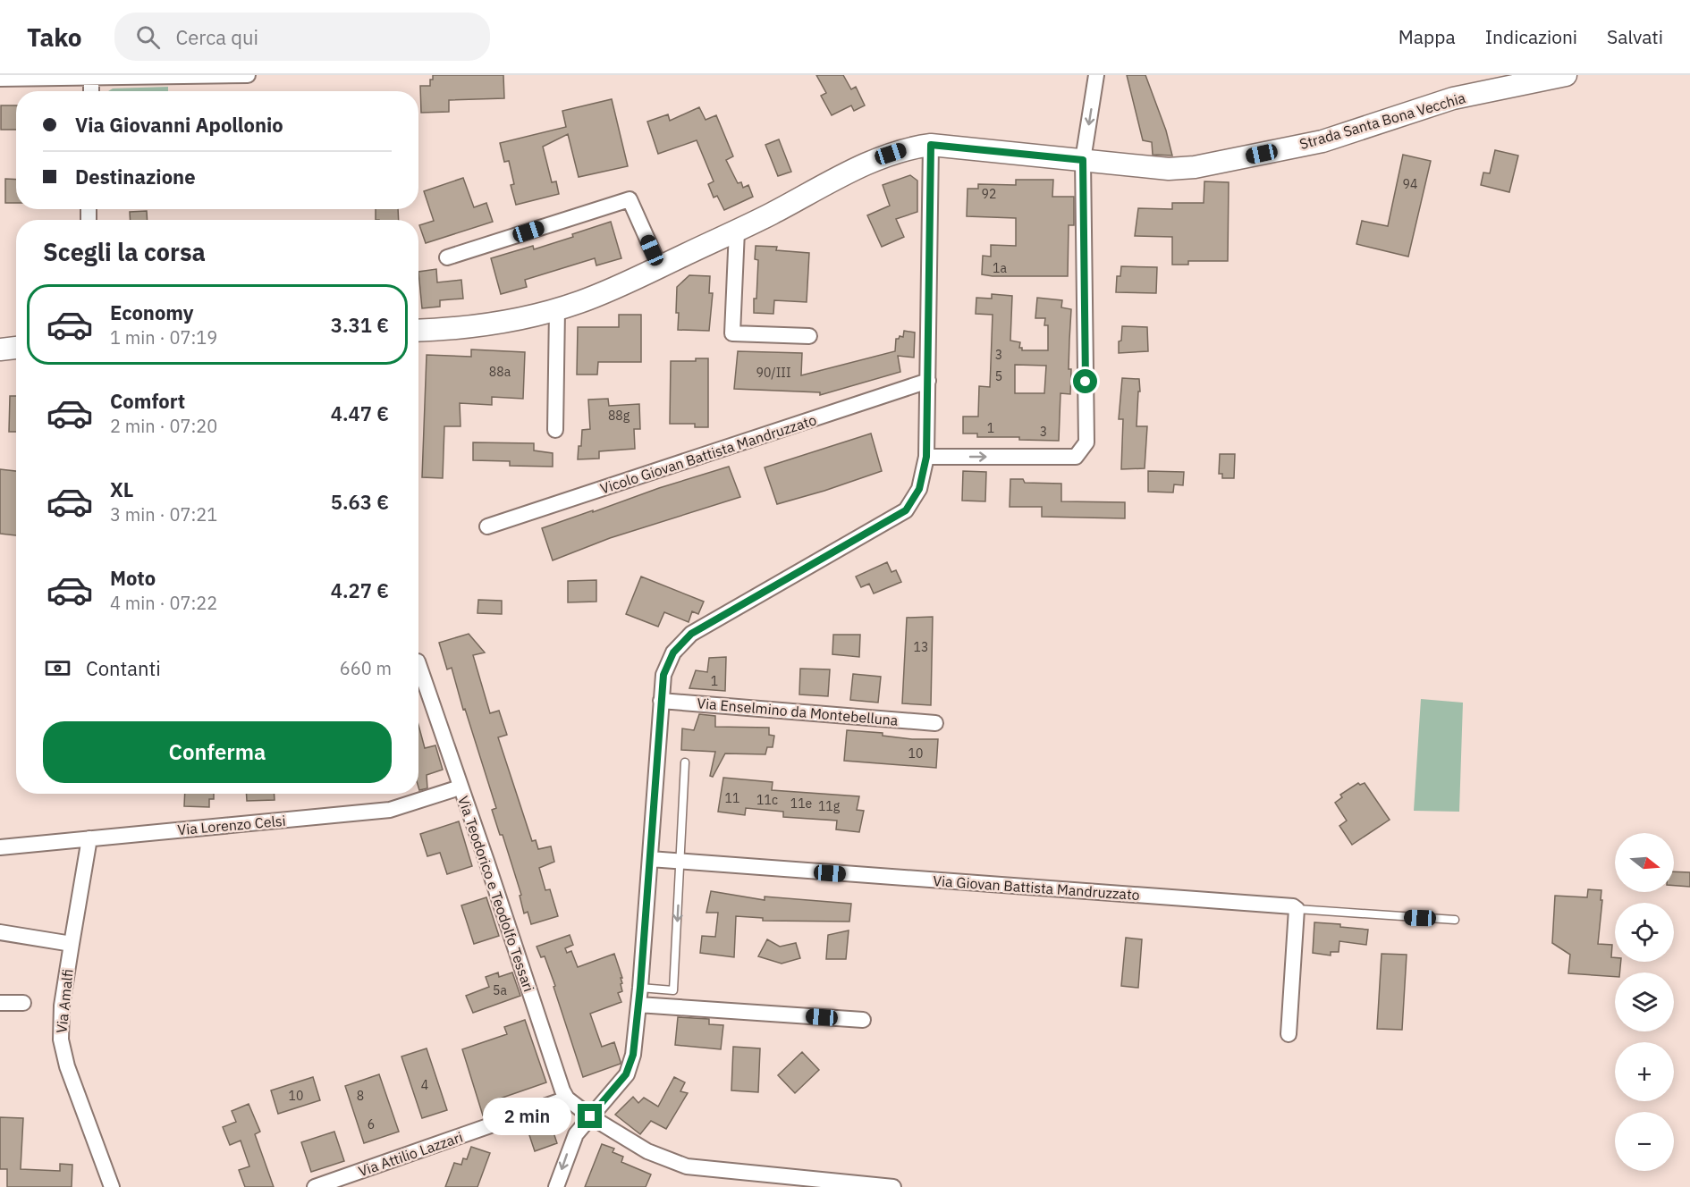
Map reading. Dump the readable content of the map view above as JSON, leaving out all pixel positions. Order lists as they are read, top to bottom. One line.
{"streets":{"street":["Strada Santa Bona Vecchia","Vicolo Giovan Battista Mandruzzato","Via Enselmino da Montebelluna","Via Lorenzo Celsi","Via Giovan Battista Mandruzzato","Via Teodorico e Teodolfo Tessari","Via Amalfi","Via Attilio Lazzari"]},"crossings":[["Via Lorenzo Celsi","Via Teodorico e Teodolfo Tessari"],["Via Lorenzo Celsi","Via Amalfi"],["Via Teodorico e Teodolfo Tessari","Via Attilio Lazzari"]],"house_numbers":["94","92","1a","3","88a","90/III","5","88g","1","3","13","1","10","11","11c","11e","11g","5a","4","10","8","6"],"north":"right","page":{"header":"Tako","search":"Cerca qui","nav":["Mappa","Indicazioni","Salvati"],"banner":["Via Giovanni Apollonio","Destinazione"],"heading":"Scegli la corsa","list":[{"name":"Economy","note":"1 min · 07:19","value":"3.31 €"},{"name":"Comfort","note":"2 min · 07:20","value":"4.47 €"},{"name":"XL","note":"3 min · 07:21","value":"5.63 €"},{"name":"Moto","note":"4 min · 07:22","value":"4.27 €"}],"pay":["Contanti","660 m"],"buttons":"Conferma","map_buttons":["+","−"],"bubble":"2 min"}}
